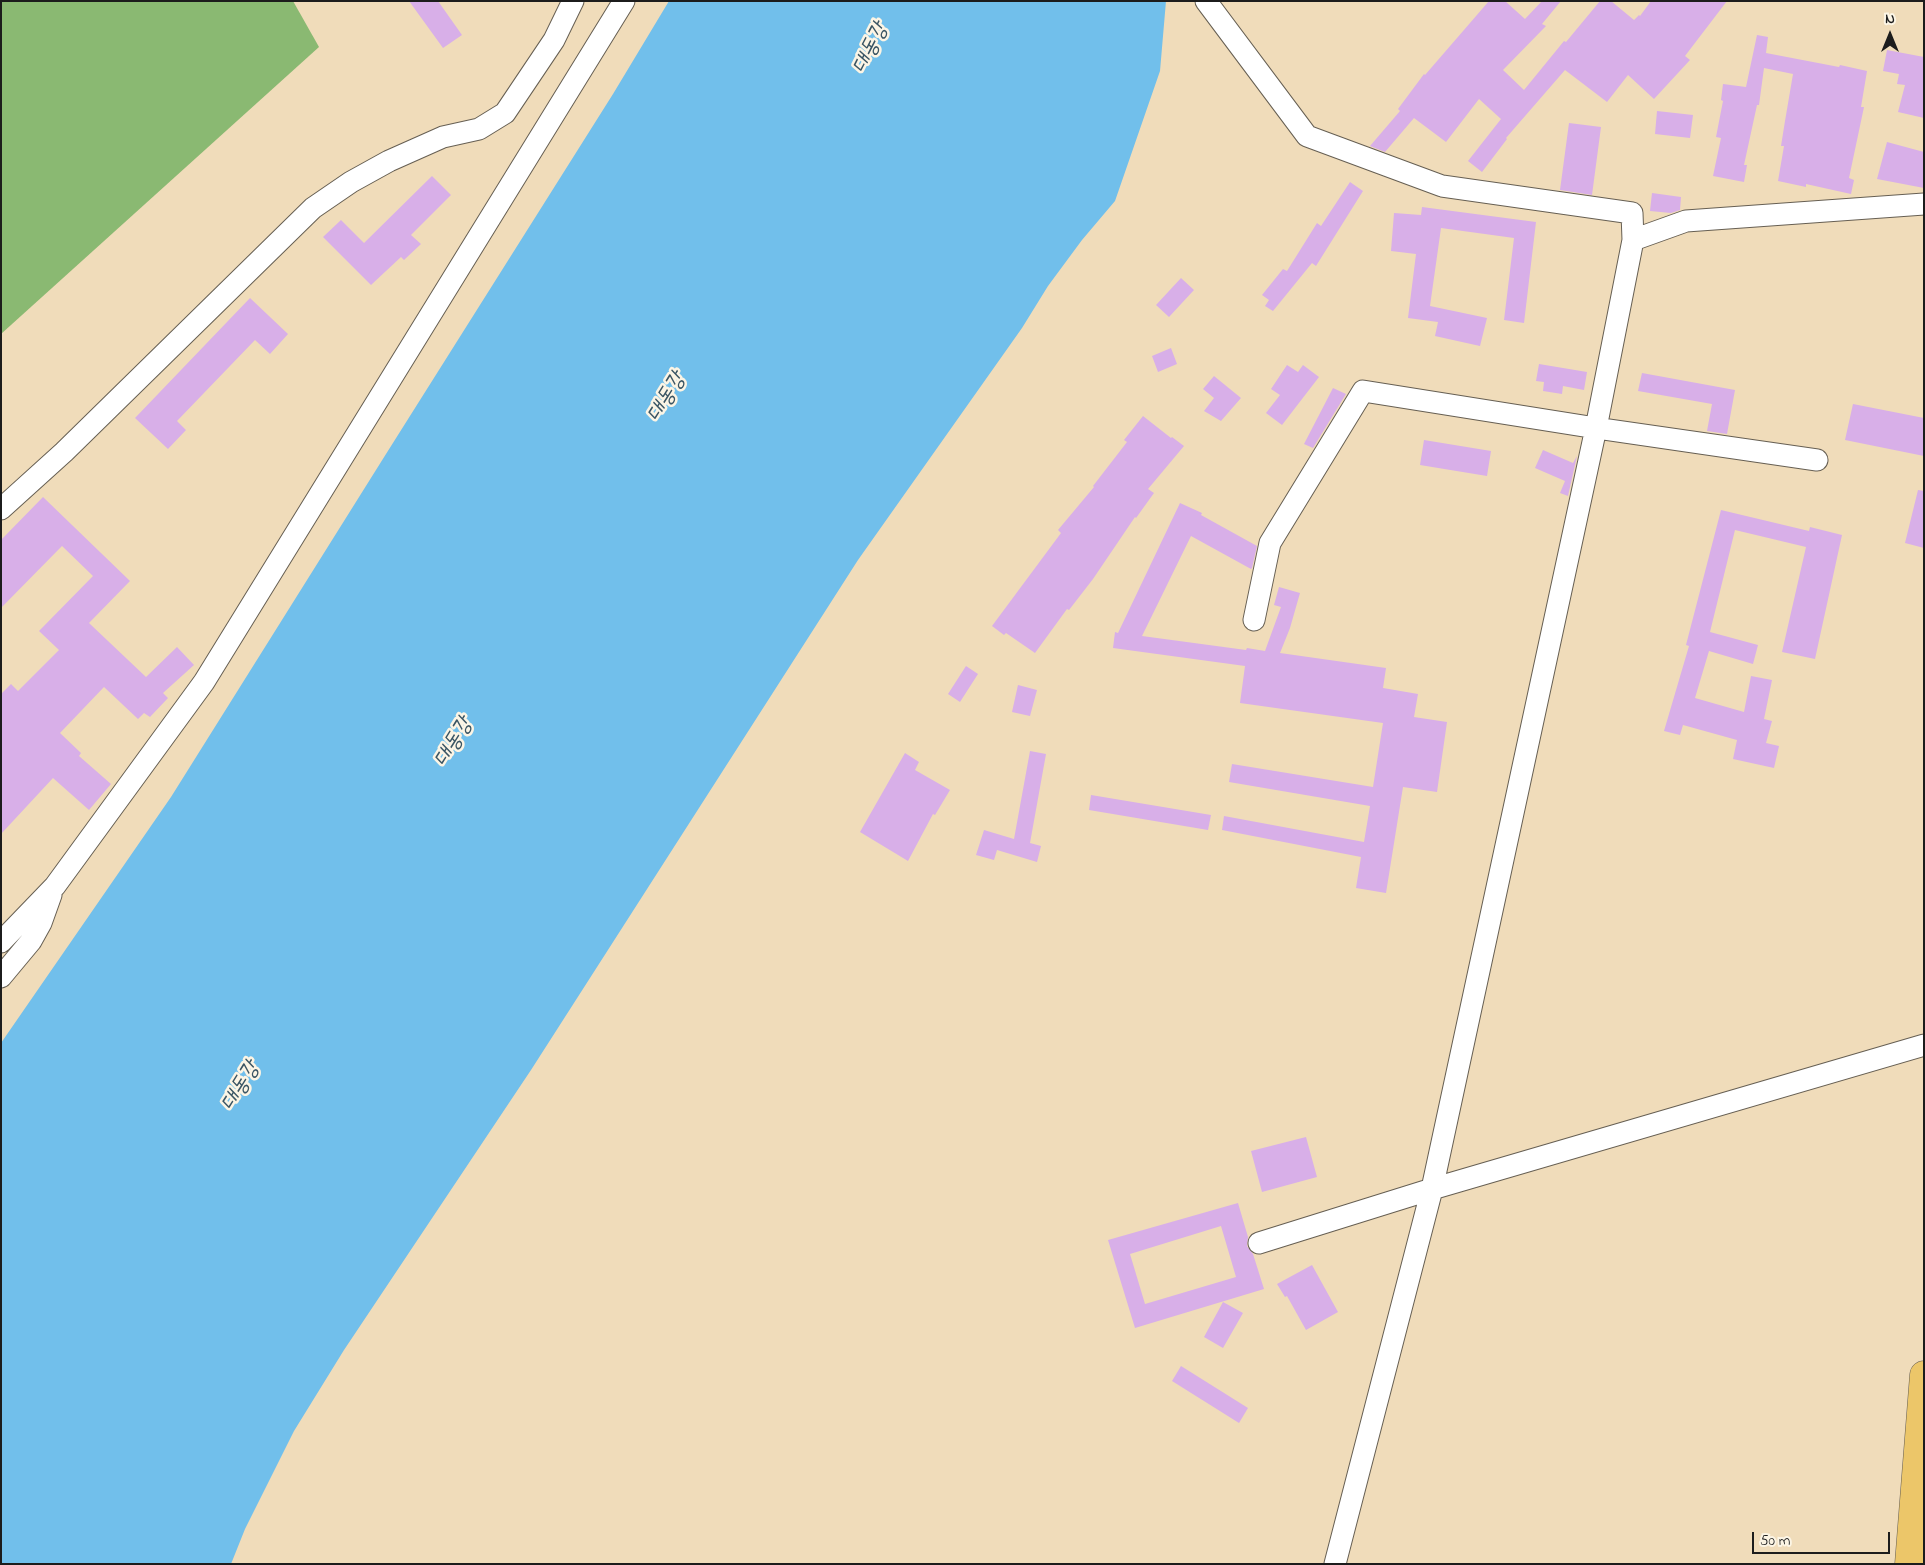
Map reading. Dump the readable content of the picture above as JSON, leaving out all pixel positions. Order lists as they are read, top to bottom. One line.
{"water":["대동강"],"scale_bar":"50 m","north":"top"}
